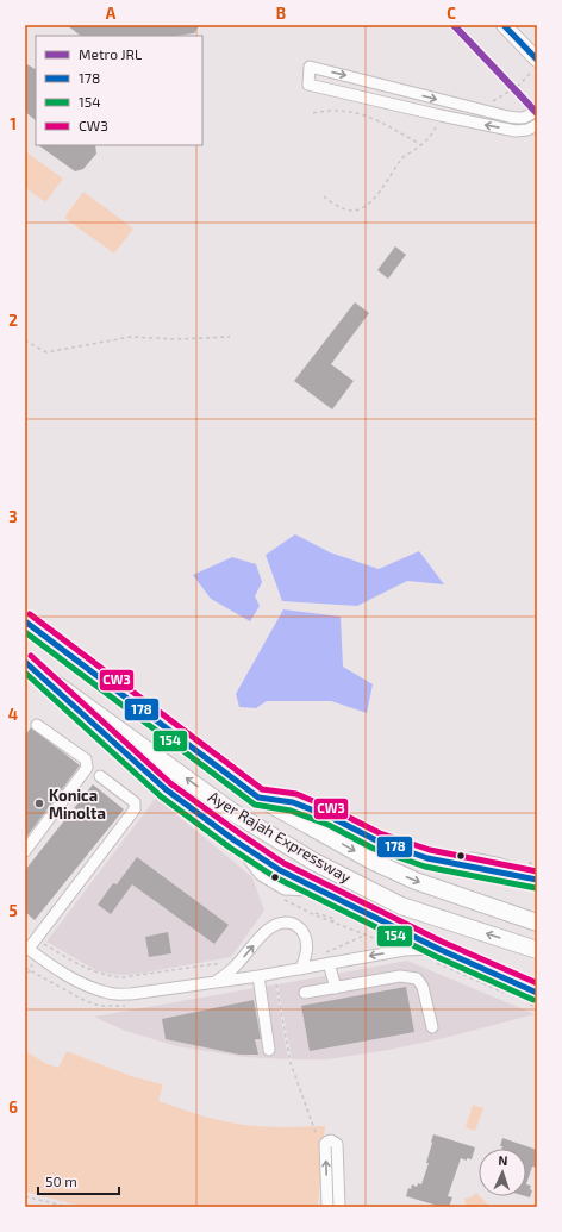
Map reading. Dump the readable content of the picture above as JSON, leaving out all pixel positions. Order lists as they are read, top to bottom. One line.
{"streets":{"highway":["Ayer Rajah Expressway"]},"places":["Konica Minolta"],"lines":["metro line JRL","transit line 178","transit line CW3","transit line 154"],"legend":["Metro JRL","178","154","CW3"],"scale_bar":"50 m","north":"top","grid":{"columns":["A","B","C"],"rows":["1","2","3","4","5","6"]}}
